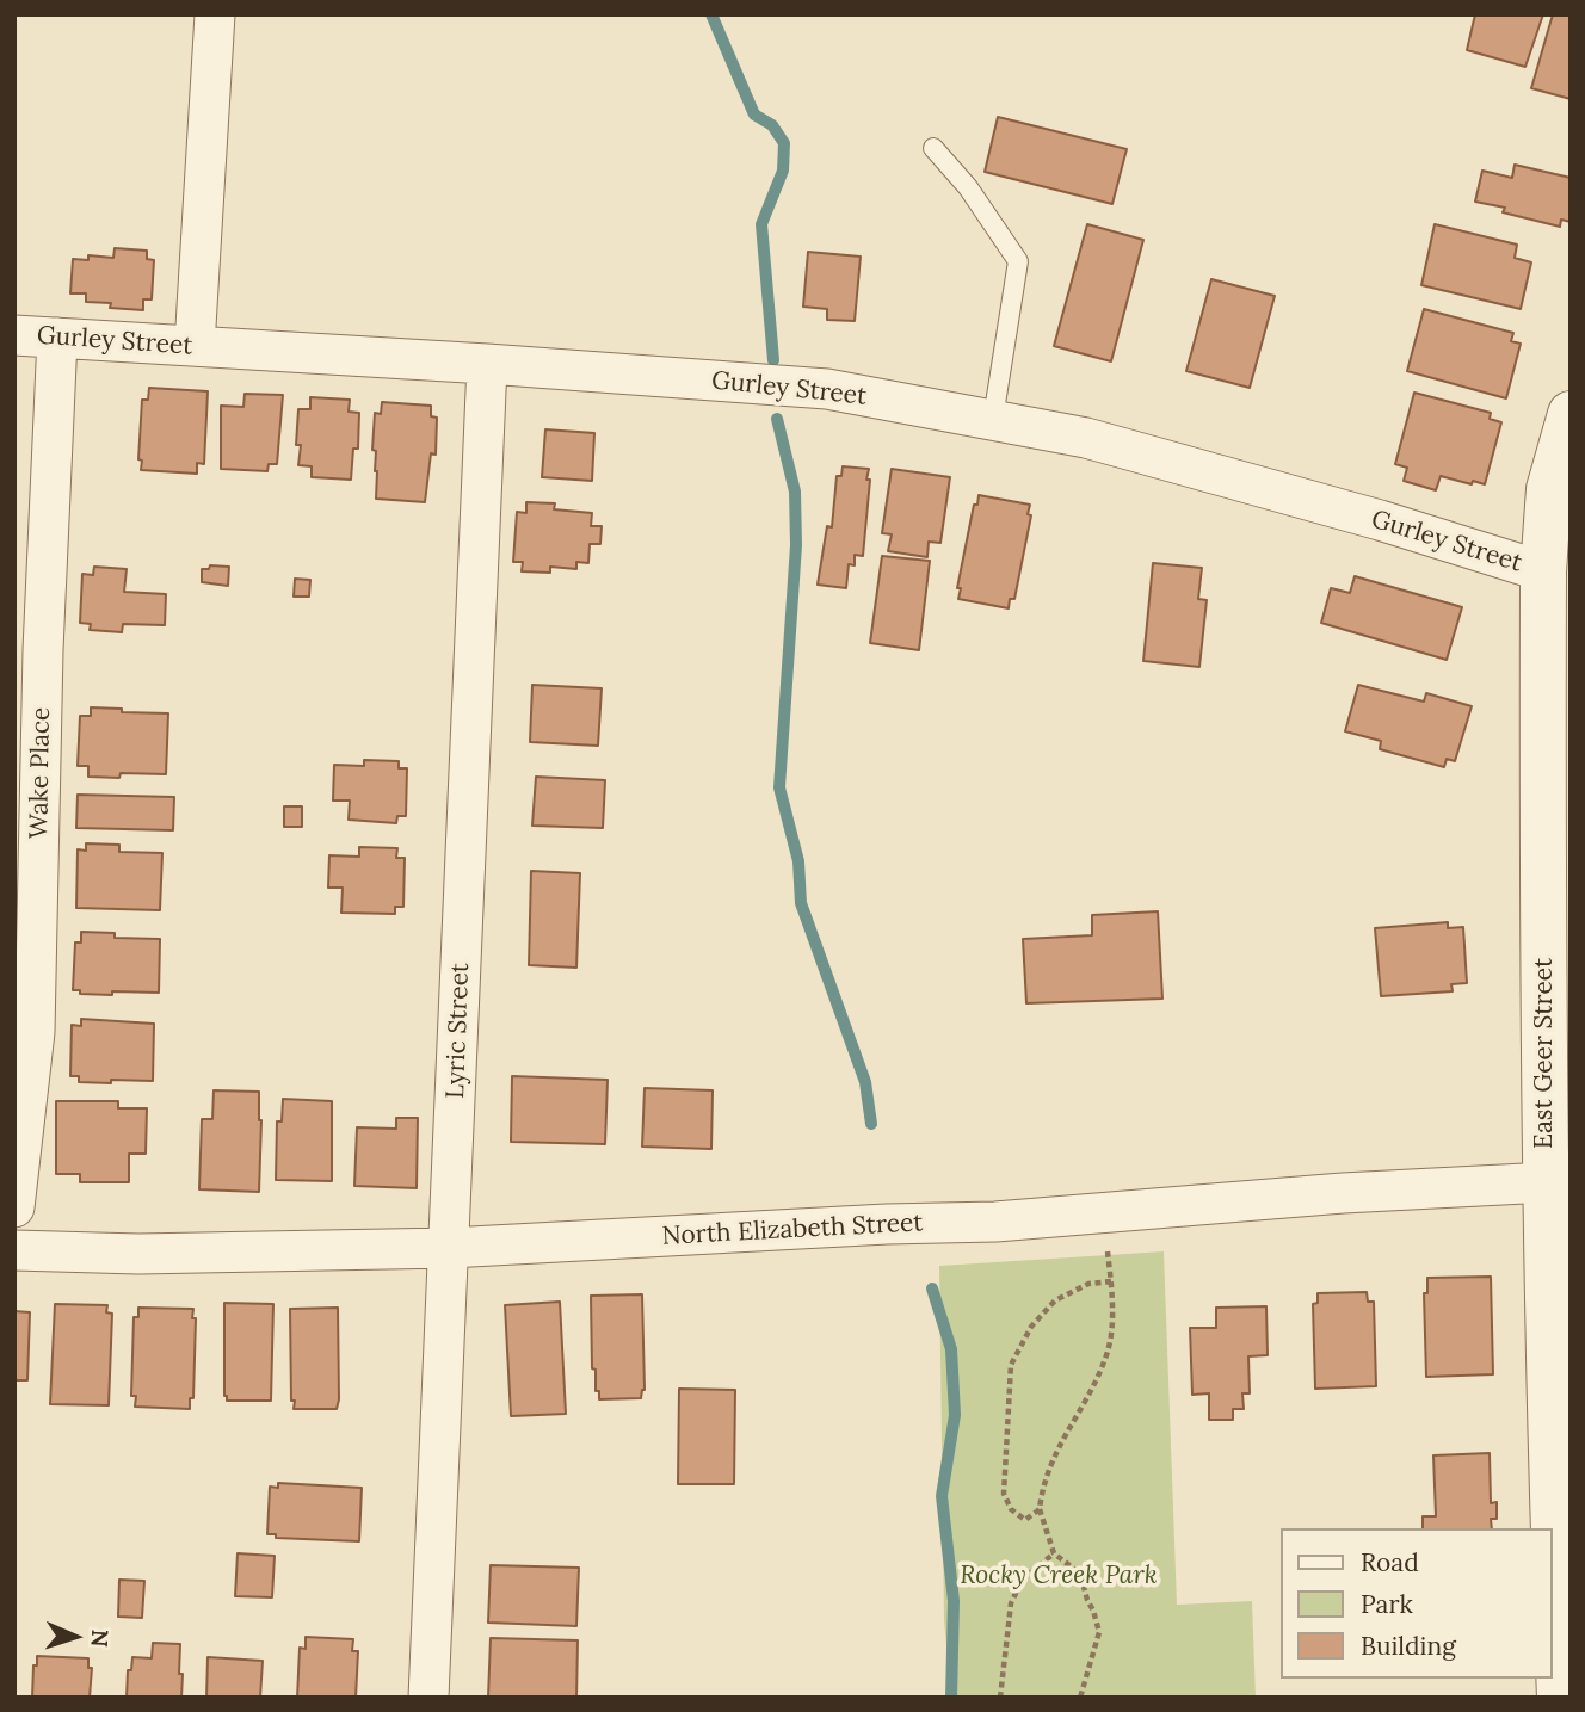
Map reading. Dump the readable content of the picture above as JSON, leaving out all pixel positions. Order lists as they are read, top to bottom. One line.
{"streets":{"street":["Gurley Street","Wake Place","Lyric Street","East Geer Street","North Elizabeth Street"]},"crossings":[["Gurley Street","Wake Place"],["Gurley Street","Lyric Street"],["Gurley Street","East Geer Street"],["Lyric Street","North Elizabeth Street"],["East Geer Street","North Elizabeth Street"]],"parks":["Rocky Creek Park"],"legend":["Road","Park","Building"],"north":"right"}
